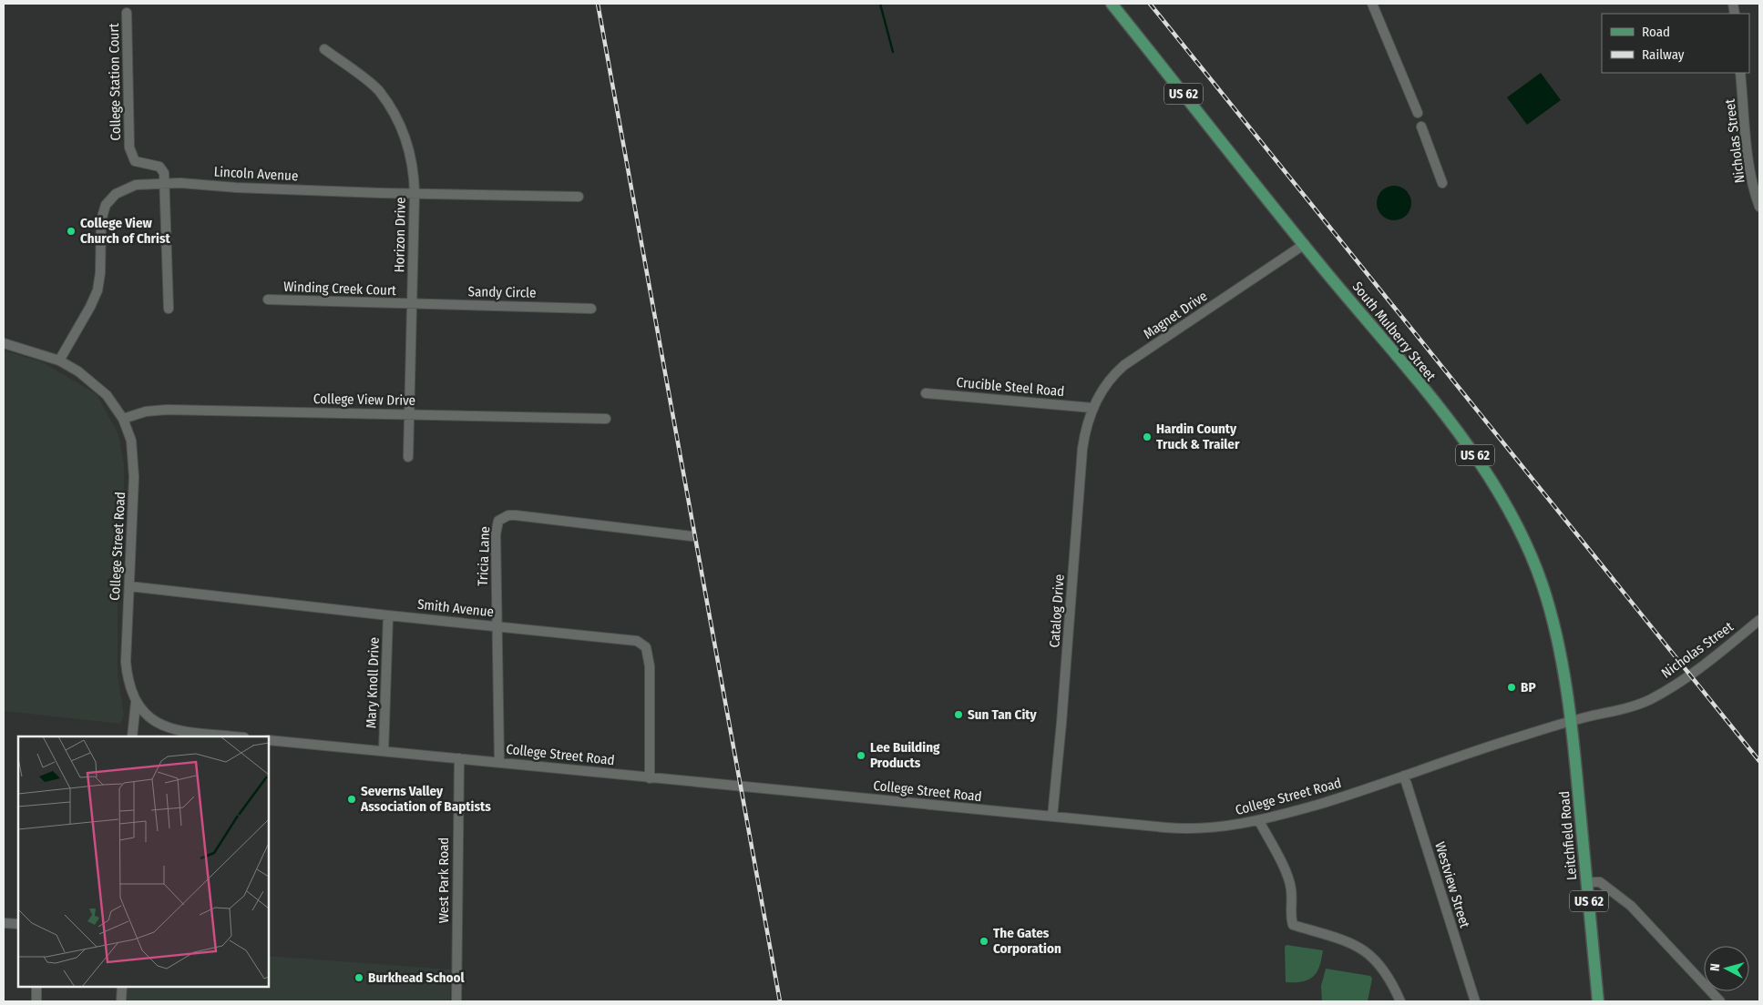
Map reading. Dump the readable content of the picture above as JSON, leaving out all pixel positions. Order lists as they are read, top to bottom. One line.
{"streets":{"main road":["US 62","South Mulberry Street","Leitchfield Road"],"street":["College Station Court","Nicholas Street","Lincoln Avenue","Horizon Drive","Winding Creek Court","Sandy Circle","Magnet Drive","Crucible Steel Road","College View Drive","College Street Road","Tricia Lane","Smith Avenue","Catalog Drive","Mary Knoll Drive","West Park Road","Westview Street"]},"crossings":[["College Station Court","Lincoln Avenue"],["Nicholas Street","South Mulberry Street"],["Nicholas Street","College Street Road"],["Nicholas Street","Leitchfield Road"],["Lincoln Avenue","Horizon Drive"],["Lincoln Avenue","College Street Road"],["Horizon Drive","Winding Creek Court"],["Horizon Drive","Sandy Circle"],["Horizon Drive","College View Drive"],["Winding Creek Court","Sandy Circle"],["Magnet Drive","South Mulberry Street"],["Magnet Drive","Crucible Steel Road"],["Magnet Drive","Catalog Drive"],["South Mulberry Street","College Street Road"],["South Mulberry Street","Leitchfield Road"],["Crucible Steel Road","Catalog Drive"],["College View Drive","College Street Road"],["College Street Road","Tricia Lane"],["College Street Road","Smith Avenue"],["College Street Road","Catalog Drive"],["College Street Road","Mary Knoll Drive"],["College Street Road","Leitchfield Road"],["College Street Road","West Park Road"],["College Street Road","Westview Street"],["Tricia Lane","Smith Avenue"],["Smith Avenue","Mary Knoll Drive"]],"places":["College View Church of Christ","Hardin County Truck & Trailer","BP","Sun Tan City","Lee Building Products","Severns Valley Association of Baptists","The Gates Corporation","Burkhead School"],"legend":["Road","Railway"],"north":"left"}
